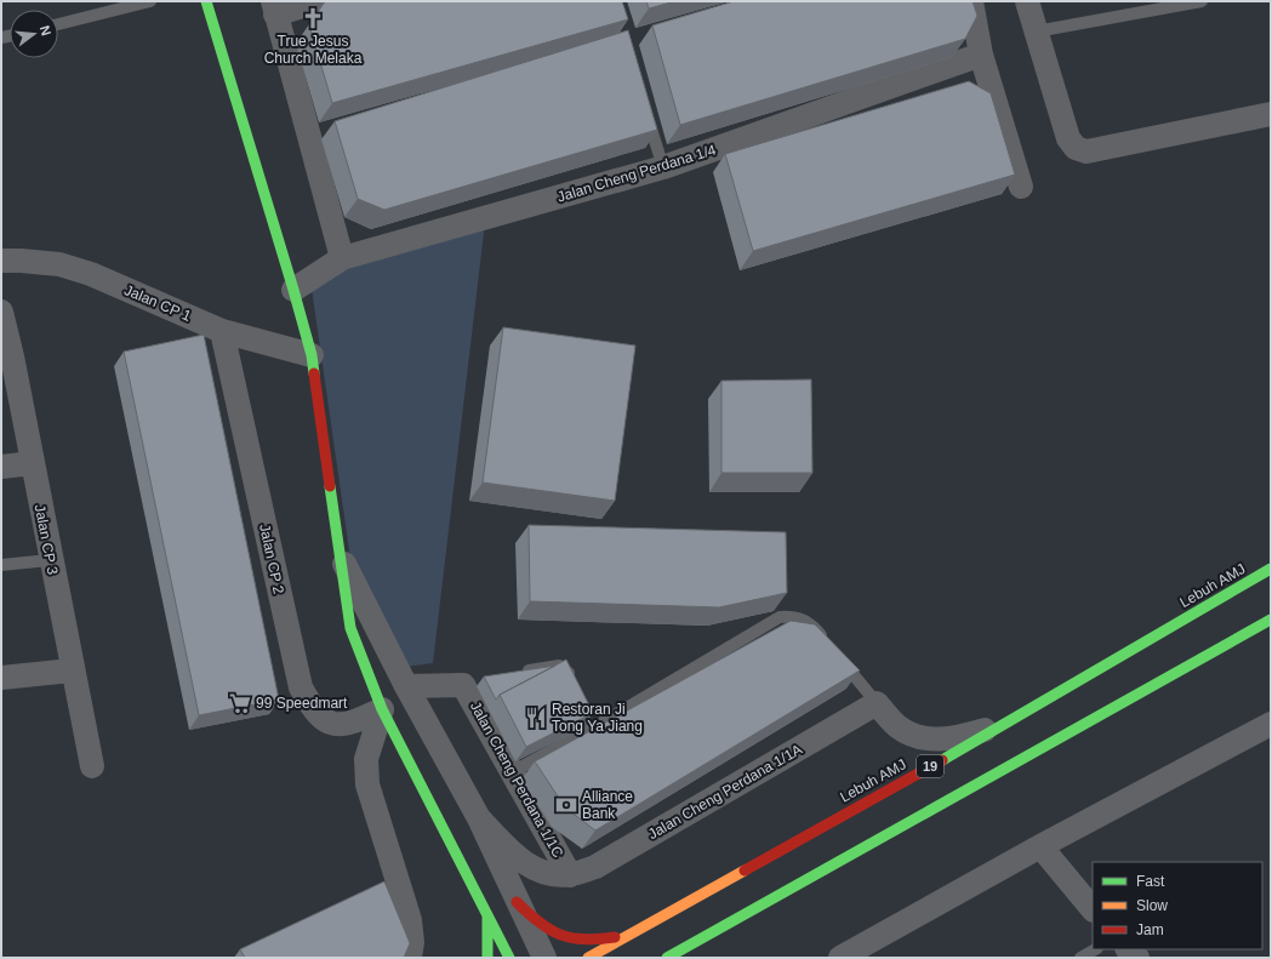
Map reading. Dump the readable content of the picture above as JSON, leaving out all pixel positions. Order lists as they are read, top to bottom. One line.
{"streets":{"main road":["Lebuh AMJ","19"],"street":["Jalan Cheng Perdana 1/4","Jalan CP 1","Jalan CP 3","Jalan CP 2","Jalan Cheng Perdana 1/1C","Jalan Cheng Perdana 1/1A"]},"crossings":[["Jalan CP 1","Jalan CP 2"],["Jalan Cheng Perdana 1/1C","Jalan Cheng Perdana 1/1A"]],"places":{"church":["True Jesus Church Melaka"],"supermarket":["99 Speedmart"],"restaurant":["Restoran Ji Tong Ya Jiang"],"bank":["Alliance Bank"]},"legend":["Fast","Slow","Jam"],"north":"right"}
